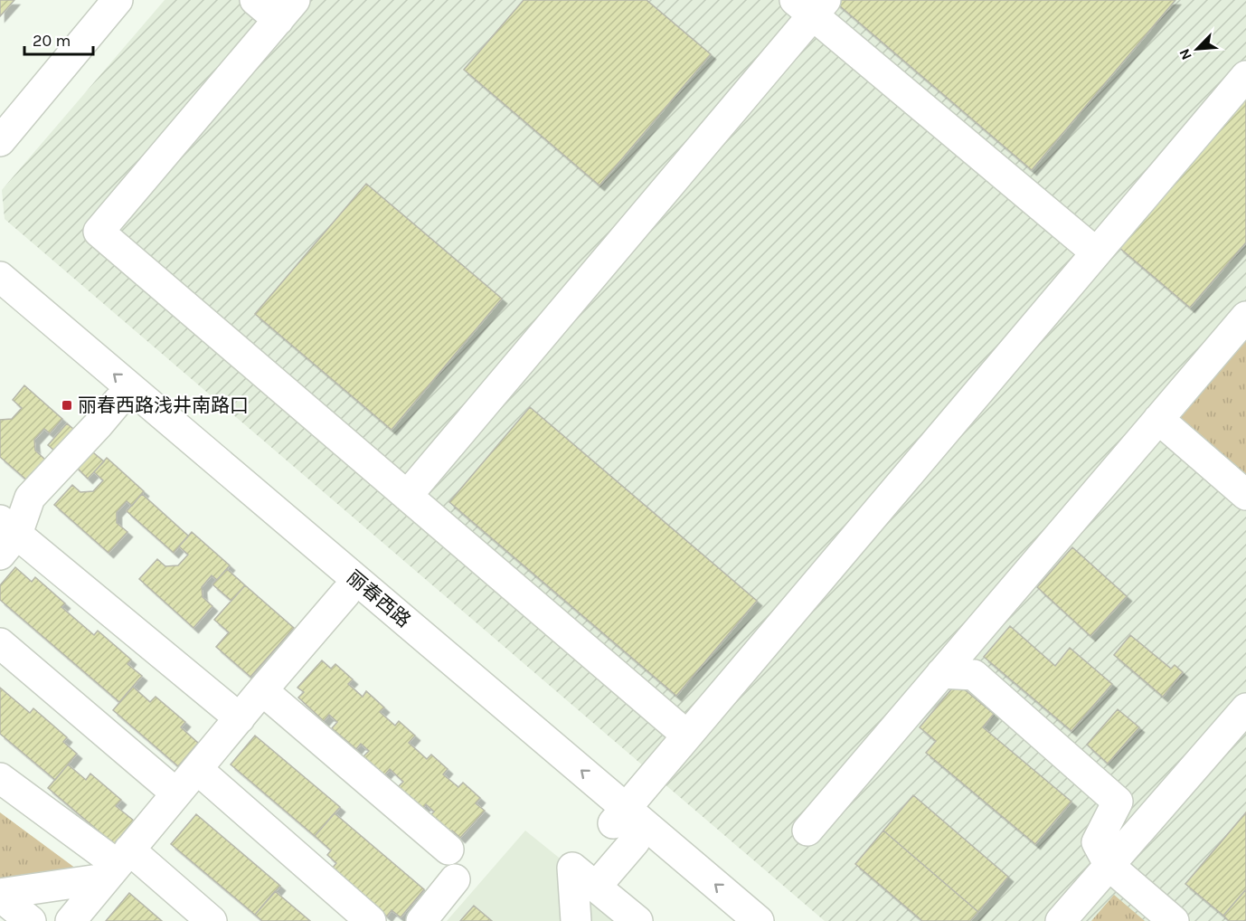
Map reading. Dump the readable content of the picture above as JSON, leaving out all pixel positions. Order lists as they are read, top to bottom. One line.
{"streets":{"main road":["丽春西路"]},"places":{"transit":["丽春西路浅井南路口"]},"scale_bar":"20 m","north":"bottom left"}
